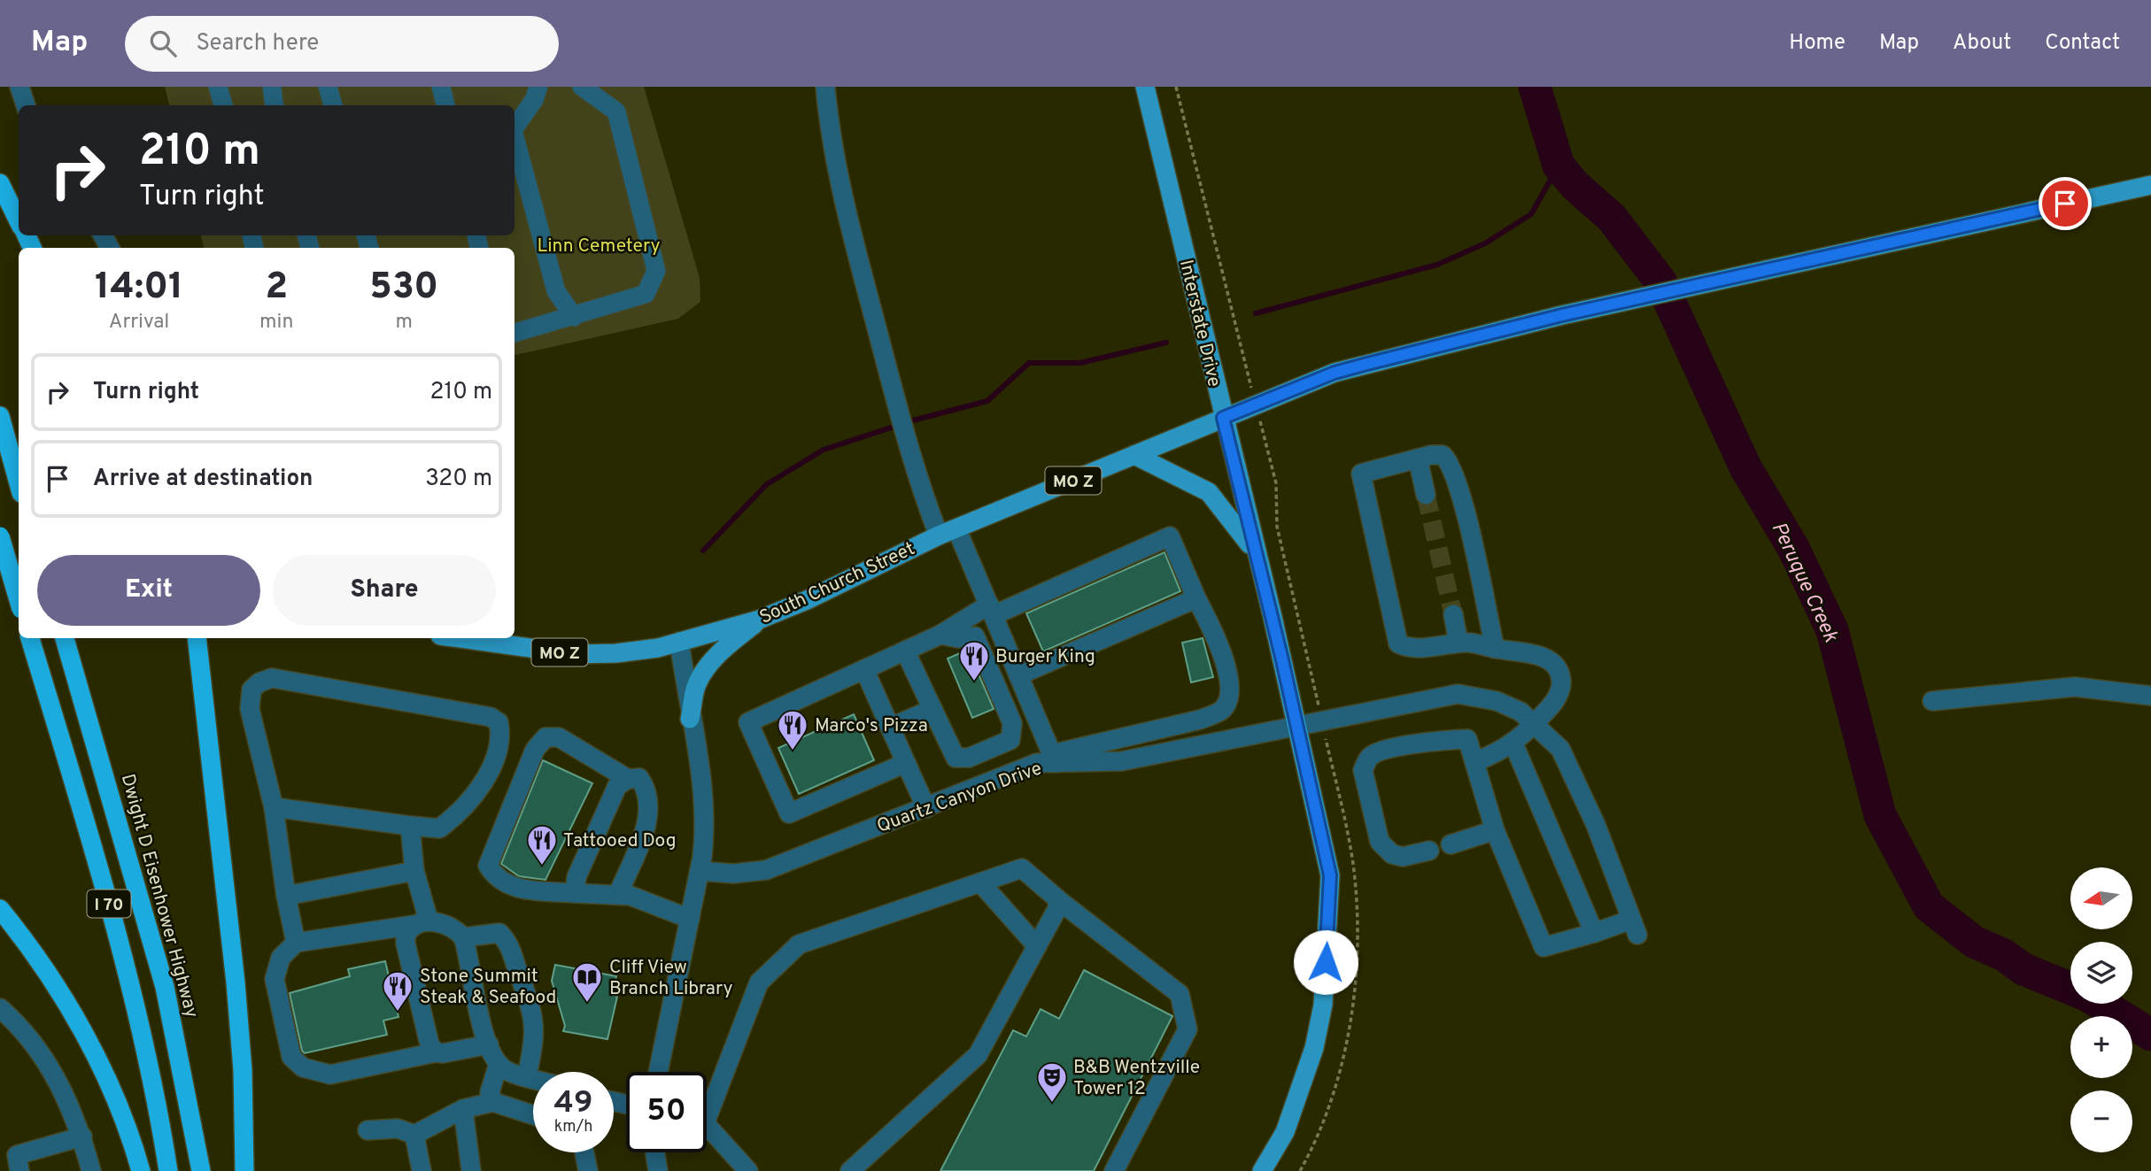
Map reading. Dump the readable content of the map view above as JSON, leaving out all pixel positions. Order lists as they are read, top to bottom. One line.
{"streets":{"highway":["Dwight D Eisenhower Highway","I 70"],"main road":["Interstate Drive","MO Z","South Church Street"],"street":["Quartz Canyon Drive"]},"crossings":[["Interstate Drive","MO Z"],["Interstate Drive","Quartz Canyon Drive"],["MO Z","South Church Street"]],"water":["Peruque Creek"],"parks":["Linn Cemetery"],"places":{"restaurant":["Burger King","Marco's Pizza","Tattooed Dog","Stone Summit Steak & Seafood"],"library":["Cliff View Branch Library"],"theatre":["B&B Wentzville Tower 12"]},"north":"left","page":{"header":"Map","search":"Search here","nav":["Home","Map","About","Contact"],"turn":["210 m","Turn right"],"eta":["14:01","Arrival","2","min","530","m"],"list":[{"name":"Turn right","value":"210 m"},{"name":"Arrive at destination","value":"320 m"}],"buttons":["Exit","Share"],"map_buttons":["+","−"],"speed":"49 km/h","limit":"50"}}
